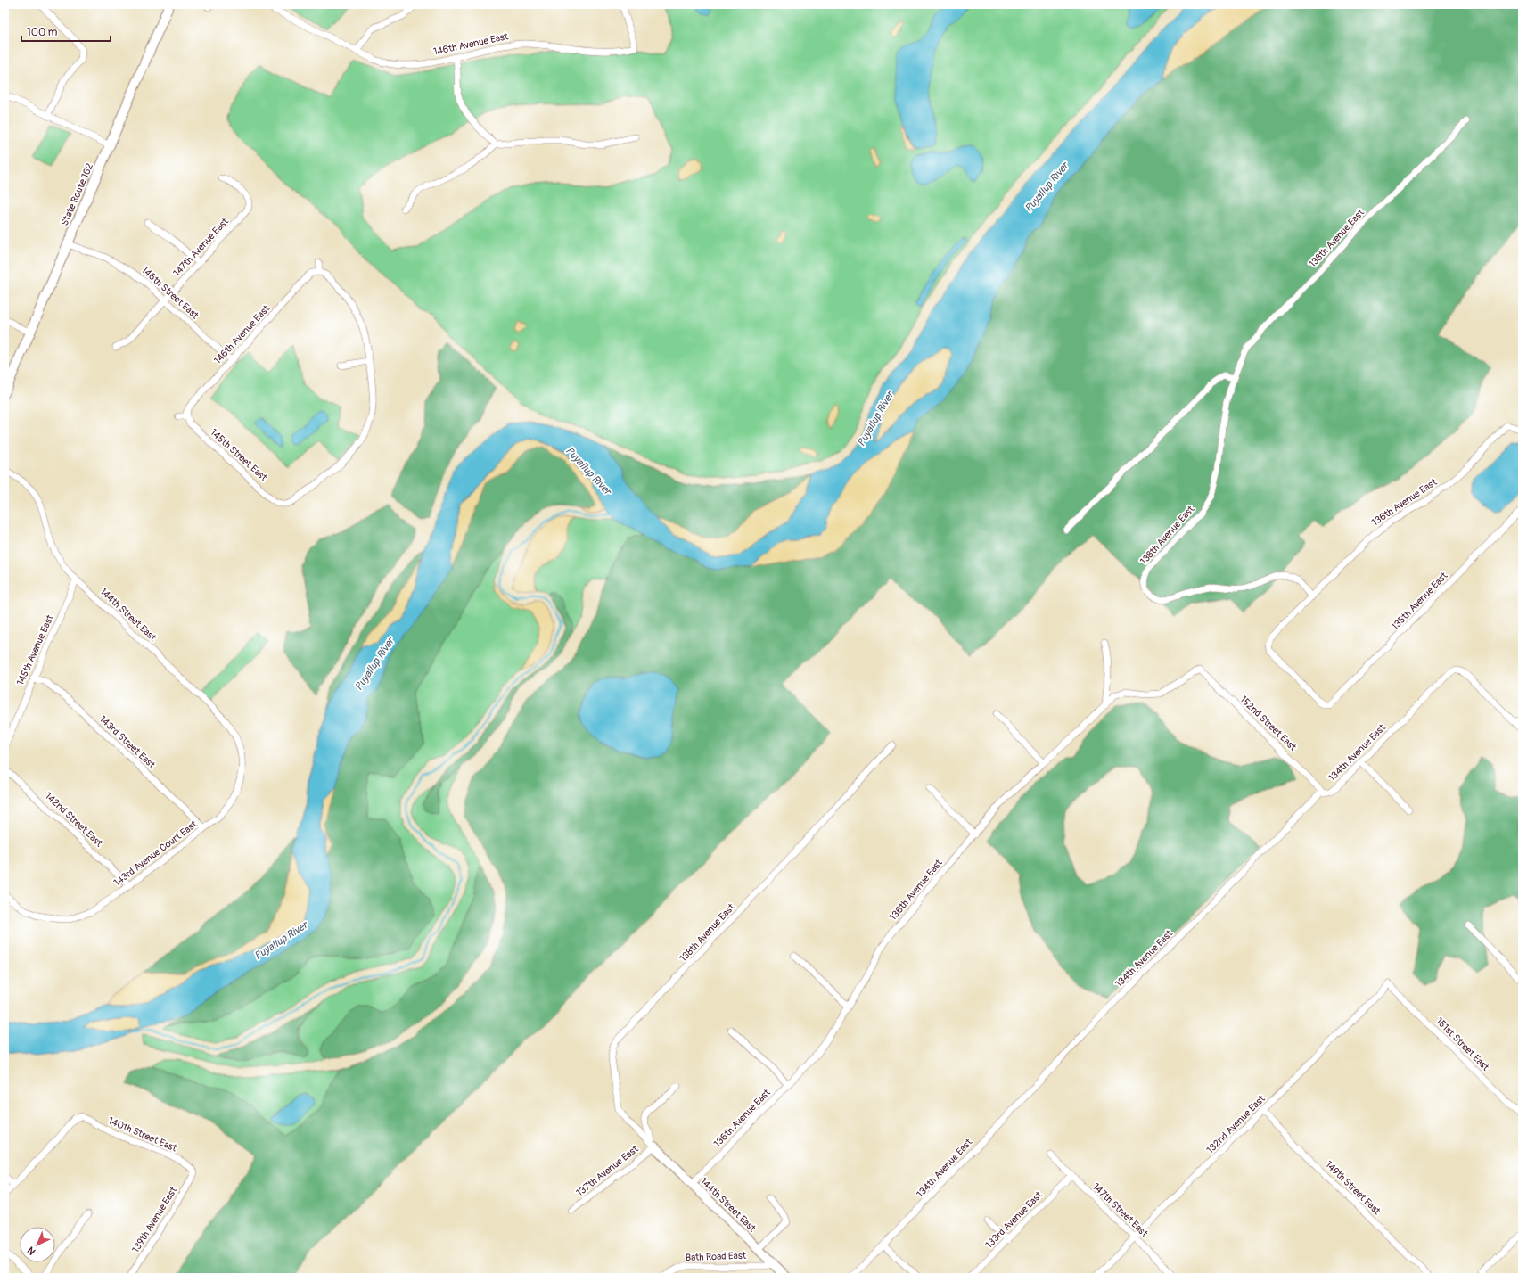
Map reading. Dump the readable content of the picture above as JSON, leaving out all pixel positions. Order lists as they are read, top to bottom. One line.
{"streets":{"main road":["State Route 162","144th Street East"],"street":["146th Avenue East","138th Avenue East","147th Avenue East","146th Street East","145th Street East","136th Avenue East","135th Avenue East","145th Avenue East","152nd Street East","143rd Street East","134th Avenue East","142nd Street East","143rd Avenue Court East","151st Street East","132nd Avenue East","140th Street East","137th Avenue East","149th Street East","147th Street East","139th Avenue East","133rd Avenue East","Bath Road East"]},"crossings":[["146th Avenue East","146th Street East"],["146th Avenue East","145th Street East"],["State Route 162","146th Street East"],["138th Avenue East","136th Avenue East"],["138th Avenue East","144th Street East"],["138th Avenue East","137th Avenue East"],["147th Avenue East","146th Street East"],["136th Avenue East","135th Avenue East"],["136th Avenue East","144th Street East"],["136th Avenue East","152nd Street East"],["144th Street East","145th Avenue East"],["144th Street East","143rd Avenue Court East"],["144th Street East","137th Avenue East"],["144th Street East","Bath Road East"],["145th Avenue East","143rd Street East"],["152nd Street East","134th Avenue East"],["143rd Street East","143rd Avenue Court East"],["142nd Street East","143rd Avenue Court East"],["151st Street East","132nd Avenue East"],["132nd Avenue East","149th Street East"],["132nd Avenue East","147th Street East"],["140th Street East","139th Avenue East"],["147th Street East","133rd Avenue East"]],"water":["Puyallup River"],"scale_bar":"100 m","north":"bottom left"}
